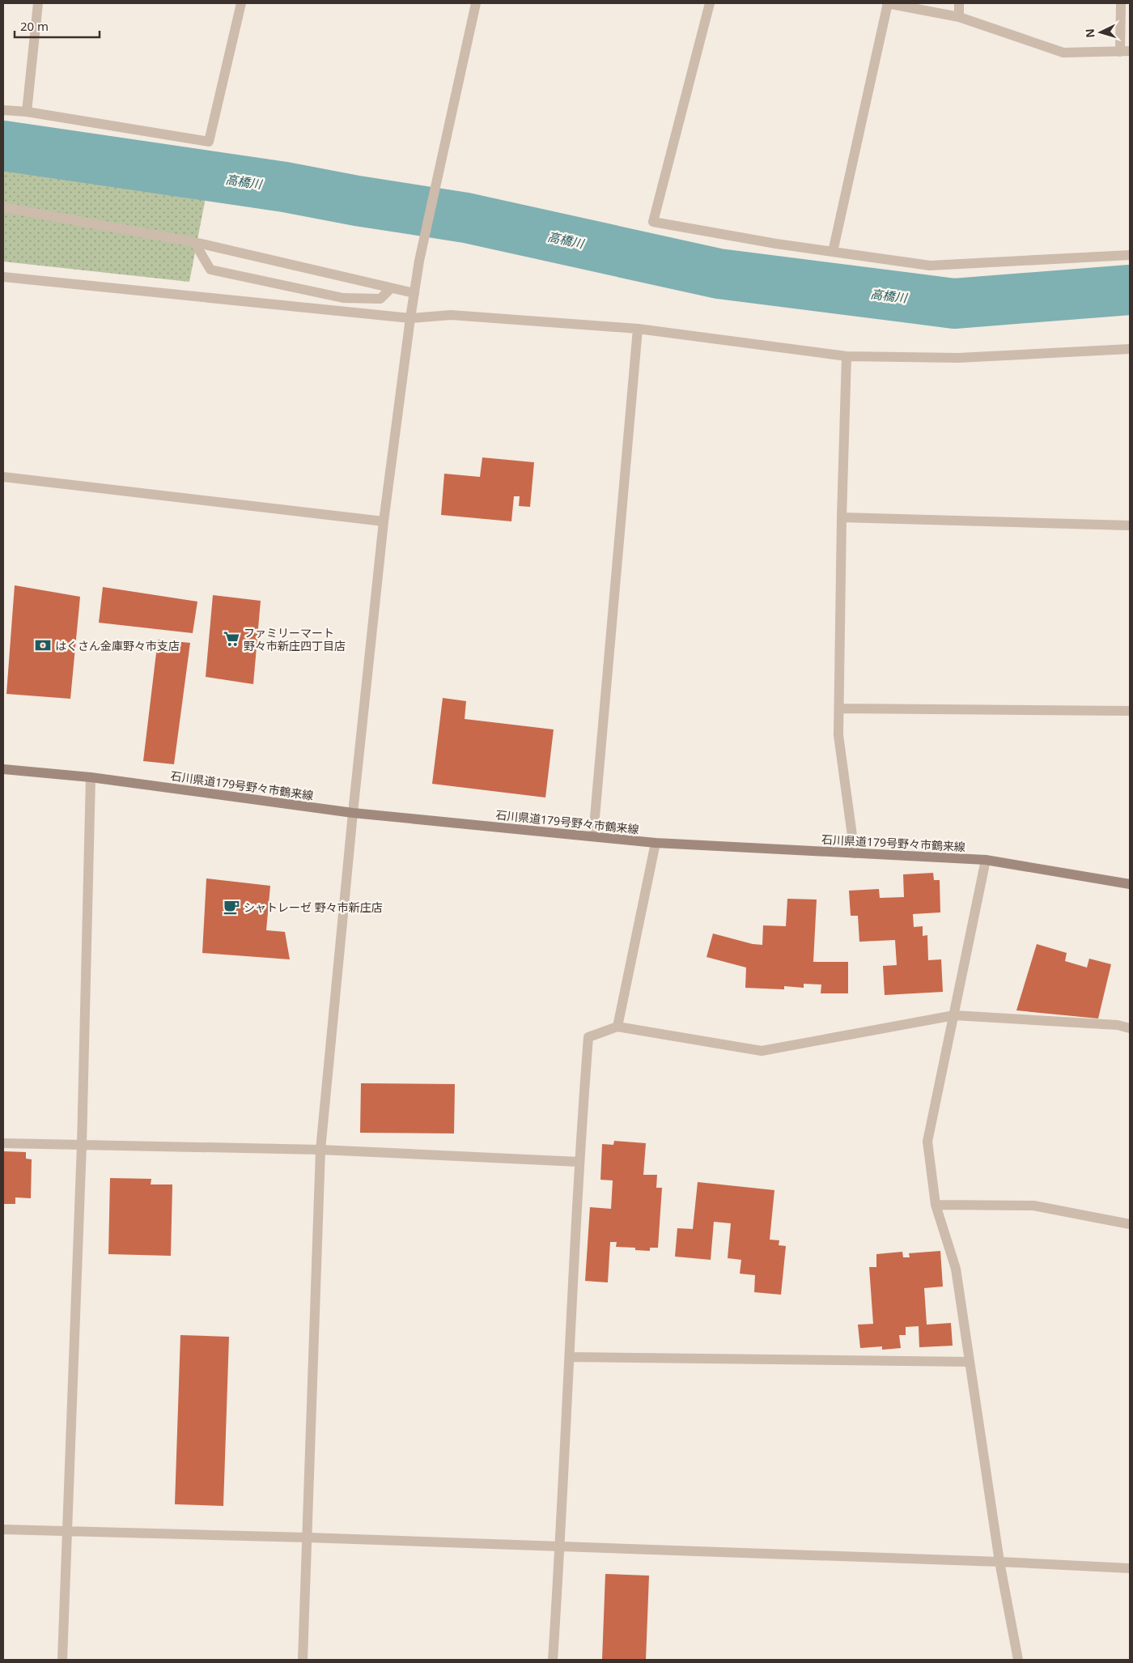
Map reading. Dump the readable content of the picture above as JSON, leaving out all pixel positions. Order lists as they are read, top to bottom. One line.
{"streets":{"main road":["石川県道179号野々市鶴来線"]},"water":["高橋川"],"places":{"supermarket":["ファミリーマート 野々市新庄四丁目店"],"bank":["はくさん金庫野々市支店"],"cafe":["シャトレーゼ 野々市新庄店"]},"scale_bar":"20 m","north":"left"}
